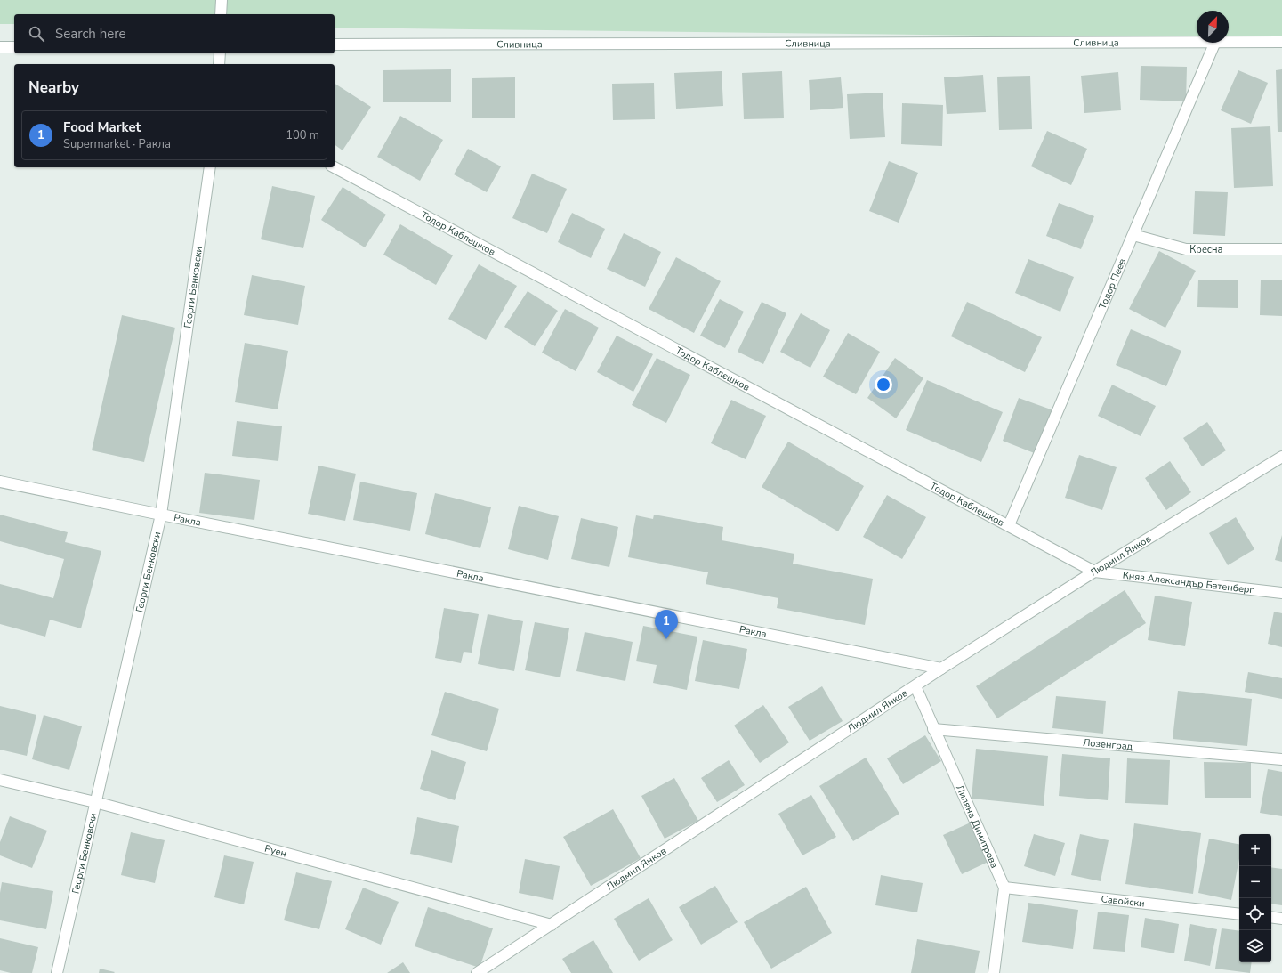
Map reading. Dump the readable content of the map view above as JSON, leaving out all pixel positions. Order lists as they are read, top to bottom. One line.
{"streets":{"street":["Сливница","Тодор Каблешков","Кресна","Тодор Пеев","Георги Бенковски","Ракла","Людмил Янков","Княз Александър Батенберг","Лозенград","Лиляна Димитрова","Руен","Савойски"]},"crossings":[["Тодор Каблешков","Тодор Пеев"],["Тодор Каблешков","Людмил Янков"],["Тодор Каблешков","Княз Александър Батенберг"],["Кресна","Тодор Пеев"],["Георги Бенковски","Ракла"],["Георги Бенковски","Руен"],["Ракла","Людмил Янков"],["Людмил Янков","Княз Александър Батенберг"],["Людмил Янков","Лиляна Димитрова"],["Людмил Янков","Руен"],["Лозенград","Лиляна Димитрова"],["Лиляна Димитрова","Савойски"]],"north":"top right","page":{"search":"Search here","heading":"Nearby","list":[{"mark":"1","name":"Food Market","note":"Supermarket · Ракла","value":"100 m"}],"pins":"1","map_buttons":["+","−"]}}
